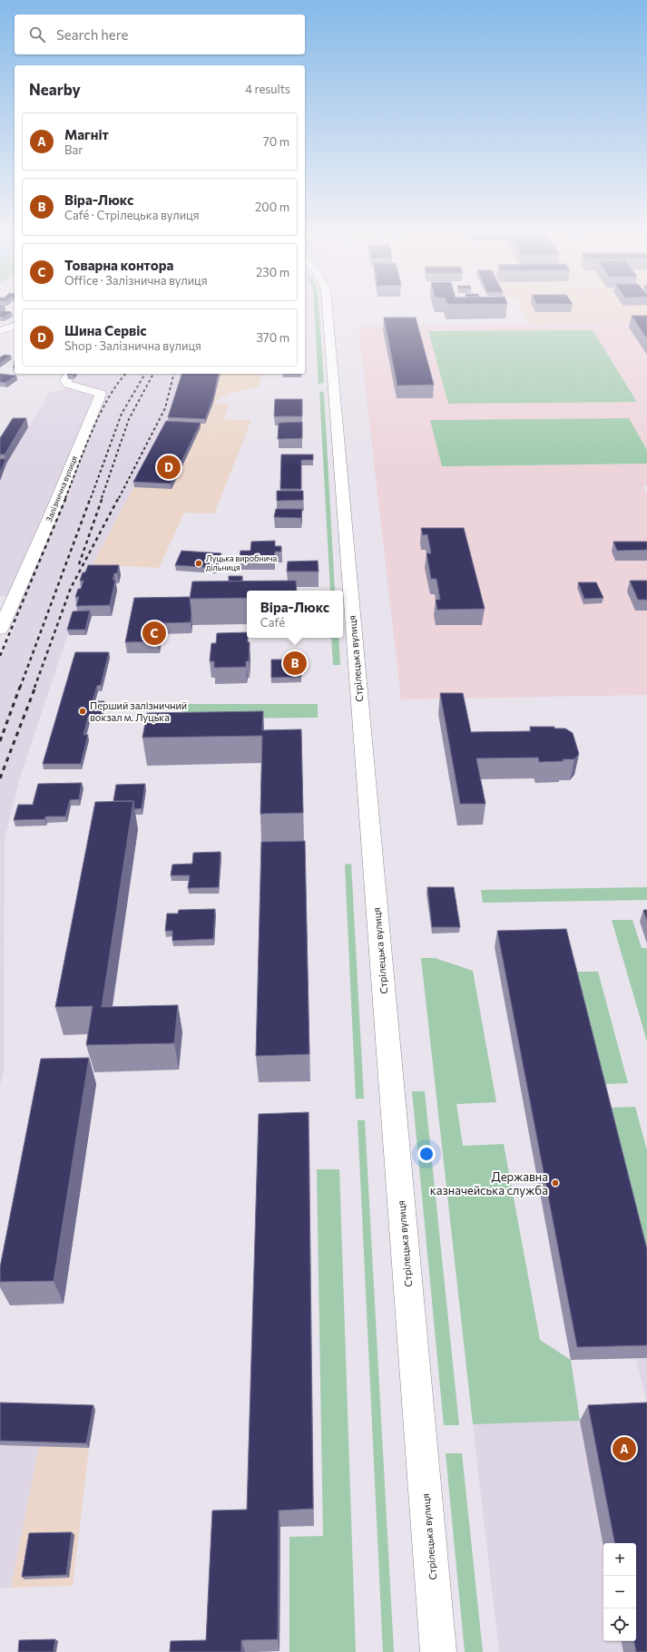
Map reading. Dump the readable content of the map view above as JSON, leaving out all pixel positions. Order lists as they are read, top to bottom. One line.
{"streets":{"street":["Залізнична вулиця","Стрілецька вулиця"]},"places":["Луцька виробнича дільниця","Перший залізничний вокзал м. Луцька","Державна казначейська служба"],"page":{"search":"Search here","heading":["Nearby","4 results"],"list":[{"mark":"A","name":"Магніт","note":"Bar","value":"70 m"},{"mark":"B","name":"Віра-Люкс","note":"Café · Стрілецька вулиця","value":"200 m"},{"mark":"C","name":"Товарна контора","note":"Office · Залізнична вулиця","value":"230 m"},{"mark":"D","name":"Шина Сервіс","note":"Shop · Залізнична вулиця","value":"370 m"}],"pins":["D","C","B","A"],"popup":["Віра-Люкс","Café"],"map_buttons":["+","−"]}}
